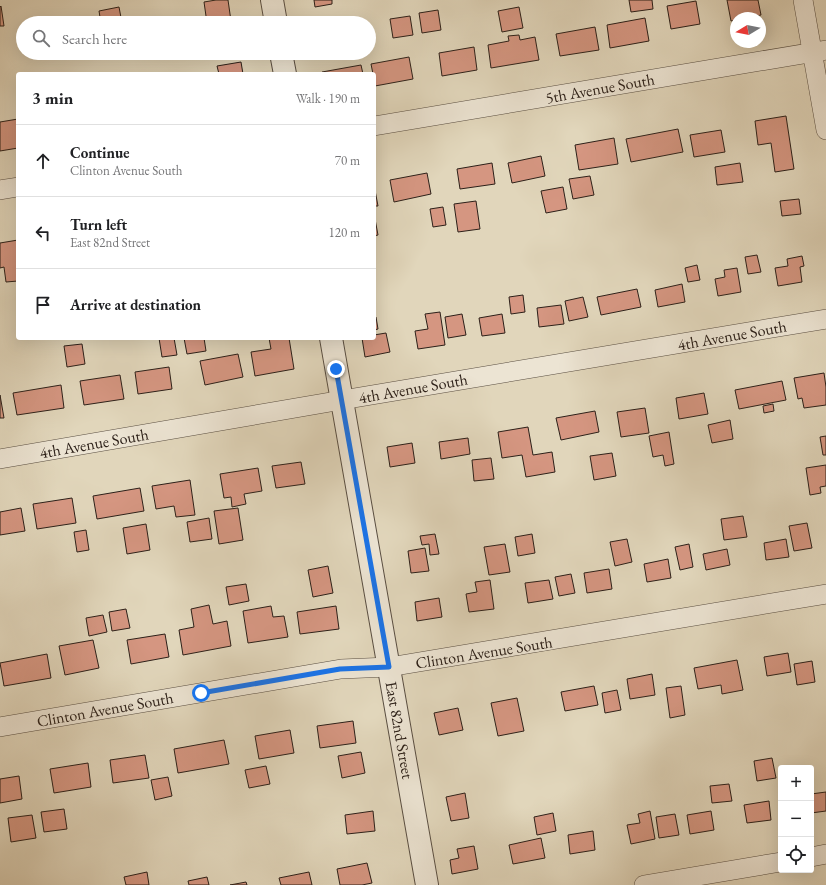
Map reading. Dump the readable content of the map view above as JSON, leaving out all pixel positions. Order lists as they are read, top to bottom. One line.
{"streets":{"street":["5th Avenue South","4th Avenue South","Clinton Avenue South","East 82nd Street"]},"crossings":[["4th Avenue South","East 82nd Street"],["Clinton Avenue South","East 82nd Street"]],"north":"left","page":{"search":"Search here","heading":["3 min","Walk · 190 m"],"list":[["Continue","Clinton Avenue South","70 m"],["Turn left","East 82nd Street","120 m"],"Arrive at destination"],"map_buttons":["+","−"]}}
